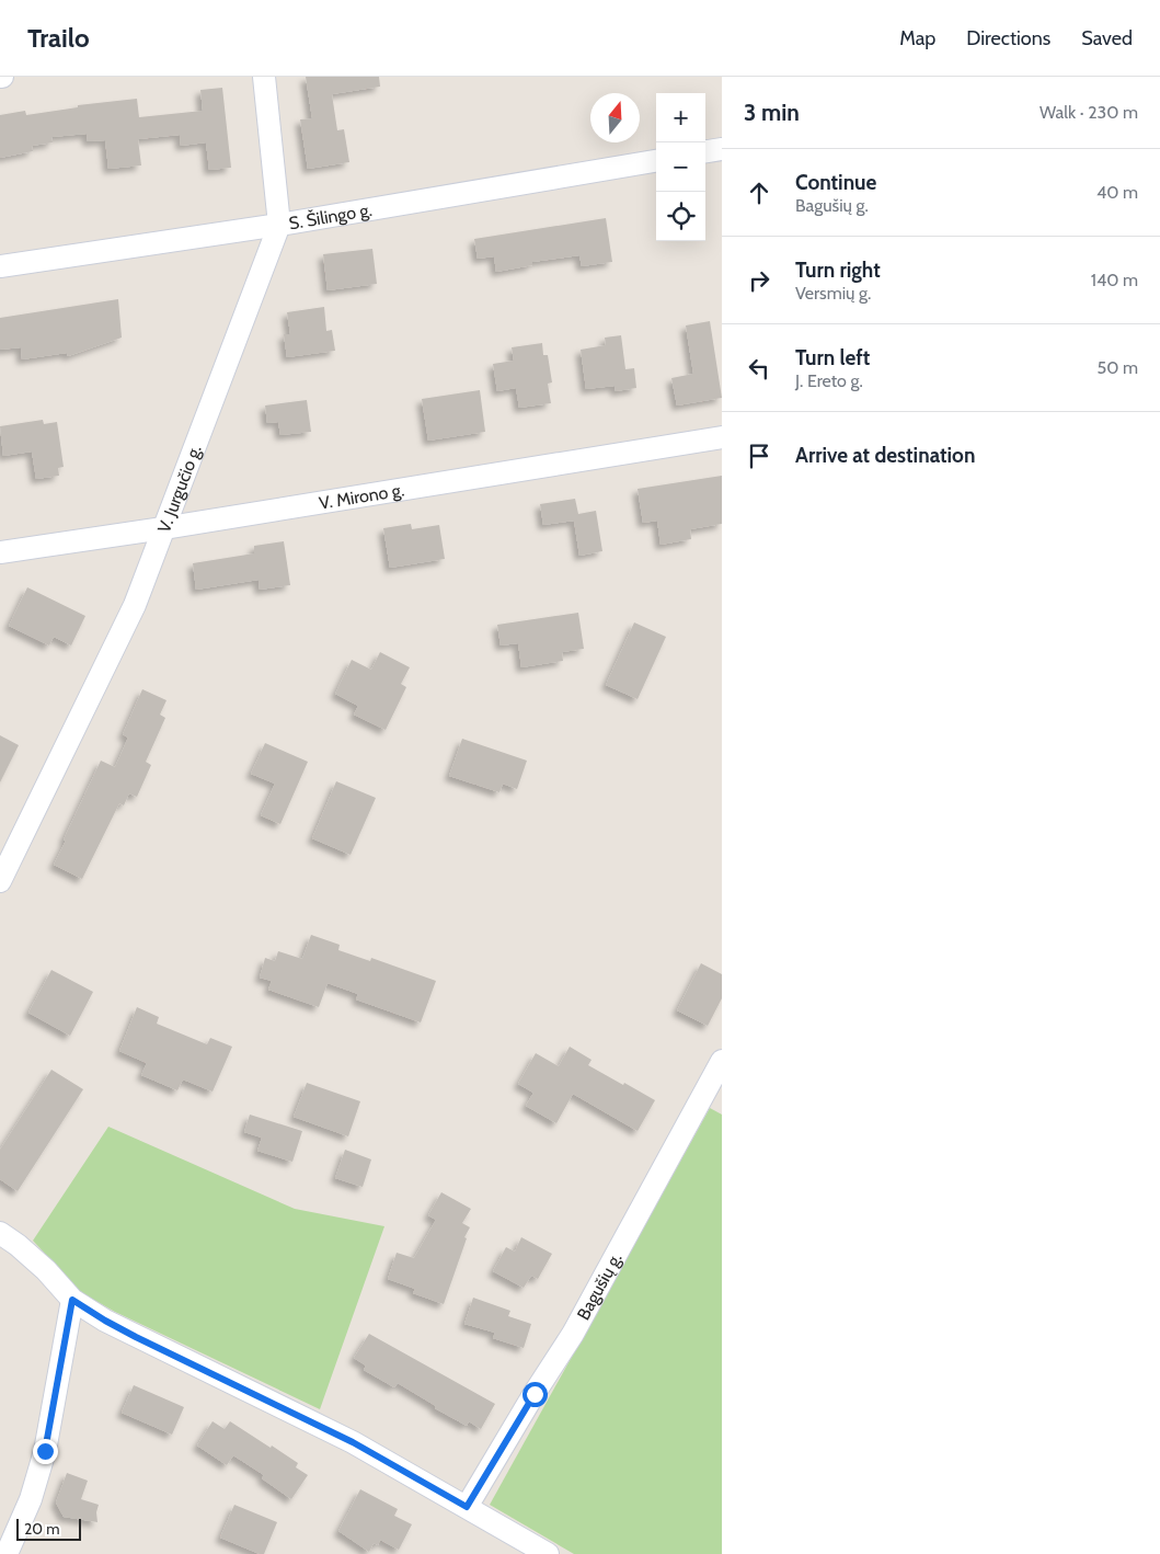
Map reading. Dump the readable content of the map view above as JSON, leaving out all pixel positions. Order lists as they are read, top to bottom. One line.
{"streets":{"street":["S. Šilingo g.","V. Jurgučio g.","V. Mirono g.","Bagušių g."]},"crossings":[["S. Šilingo g.","V. Jurgučio g."],["V. Jurgučio g.","V. Mirono g."]],"scale_bar":"20 m","north":"top","page":{"header":"Trailo","nav":["Map","Directions","Saved"],"heading":["3 min","Walk · 230 m"],"map_buttons":["+","−"],"list":[["Continue","Bagušių g.","40 m"],["Turn right","Versmių g.","140 m"],["Turn left","J. Ereto g.","50 m"],"Arrive at destination"],"scale":"20 m"}}
